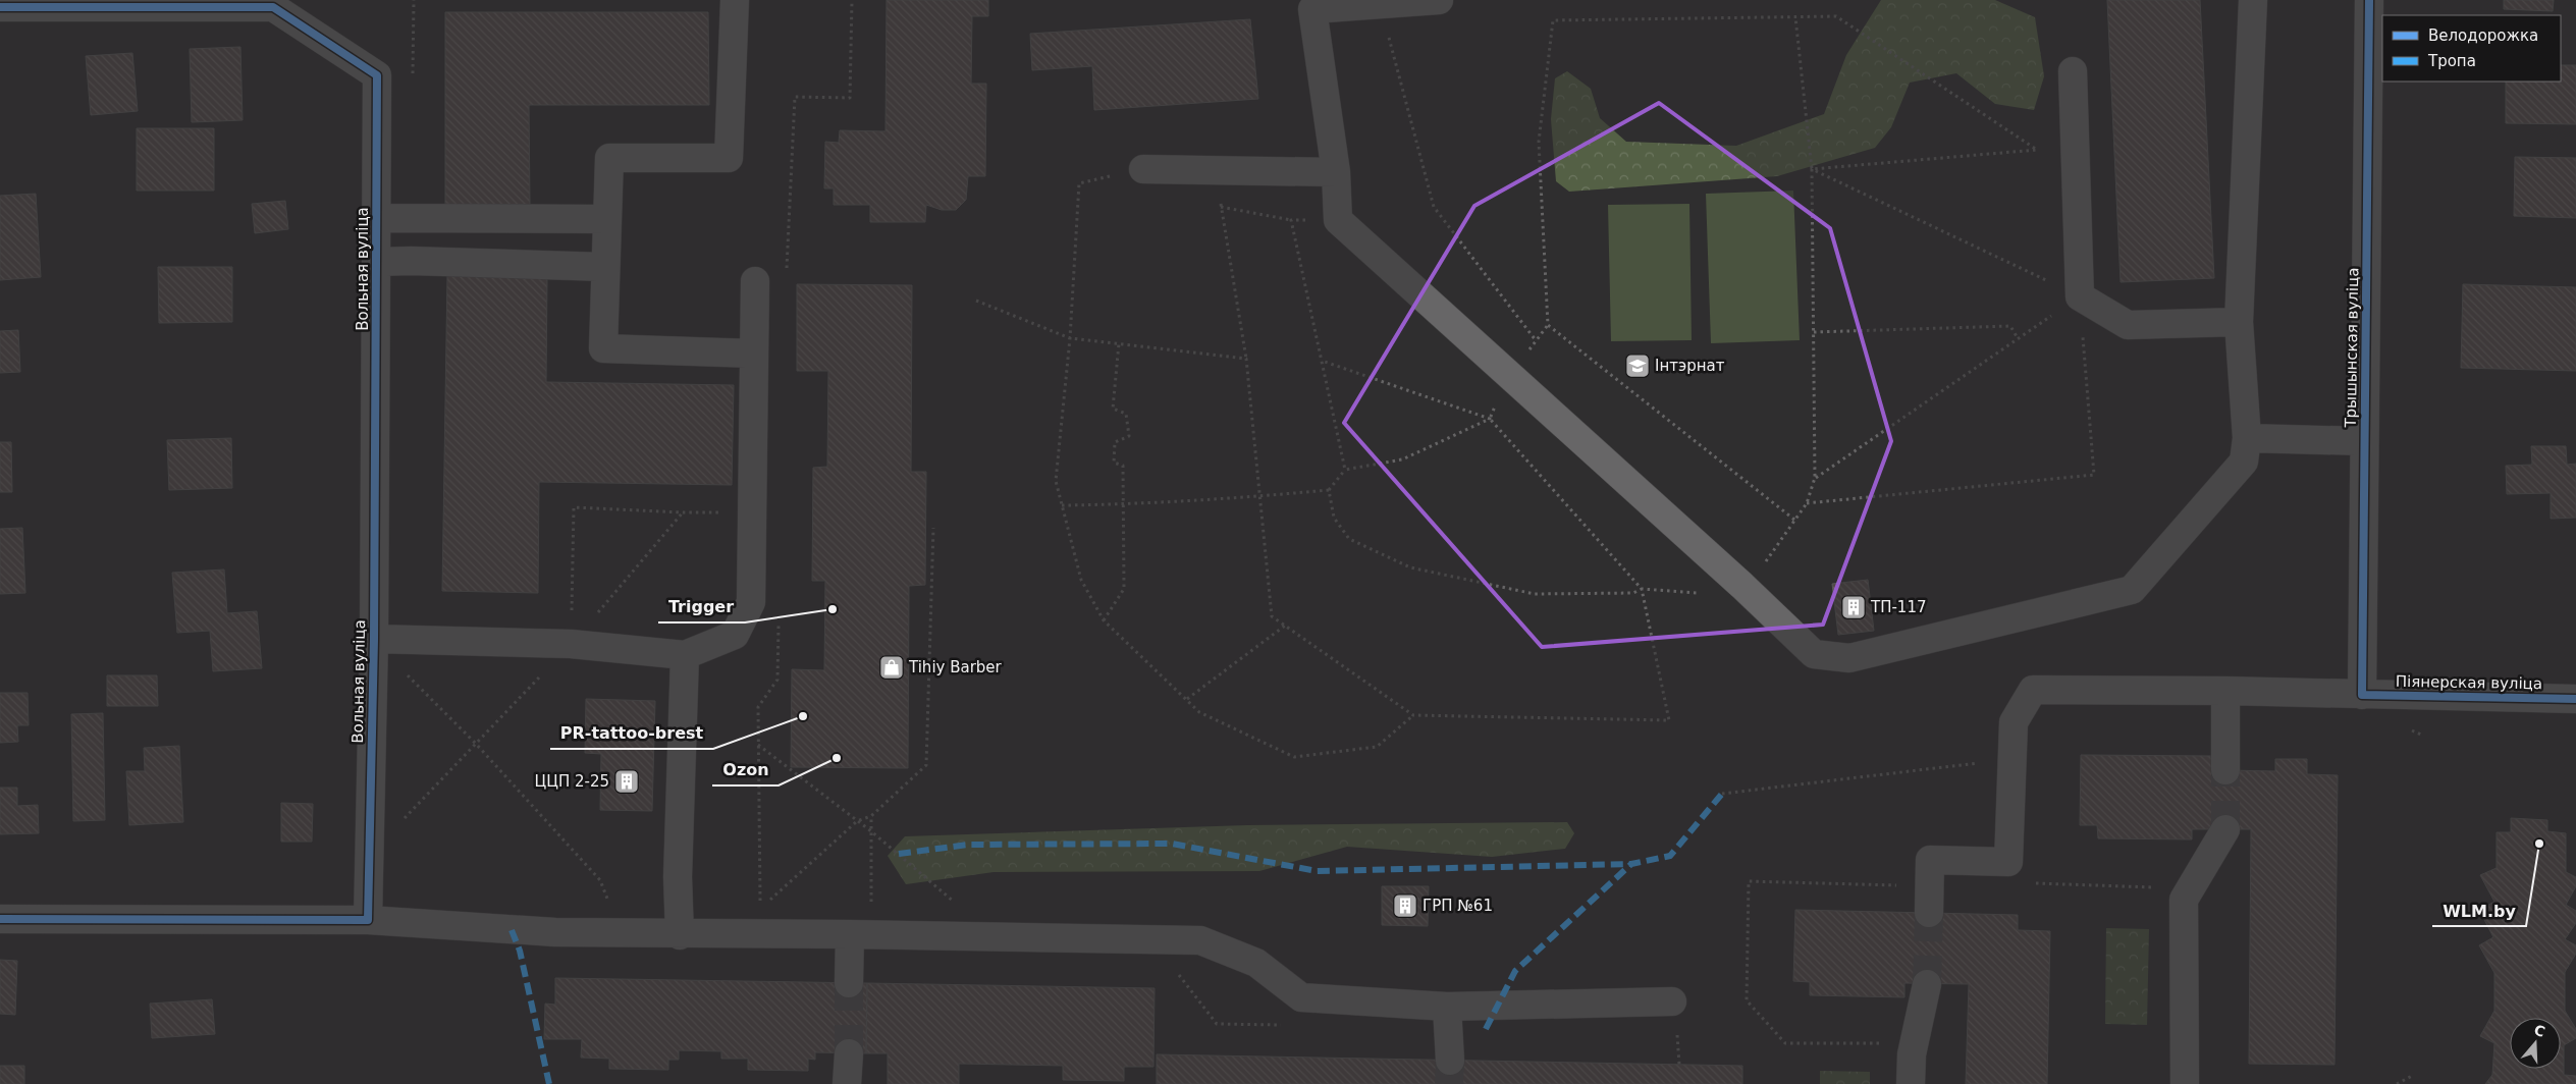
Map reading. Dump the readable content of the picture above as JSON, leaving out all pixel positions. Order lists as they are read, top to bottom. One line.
{"streets":{"street":["Вольная вуліца","Трышынская вуліца","Піянерская вуліца"]},"crossings":[["Трышынская вуліца","Піянерская вуліца"]],"places":{"school or university":["Інтэрнат"],"building":["ТП-117","ЦЦП 2-25","ГРП №61"],"other":["Trigger","PR-tattoo-brest","Ozon","WLM.by"],"shop":["Tihiy Barber"]},"legend":["Велодорожка","Тропа"],"north":"top"}
